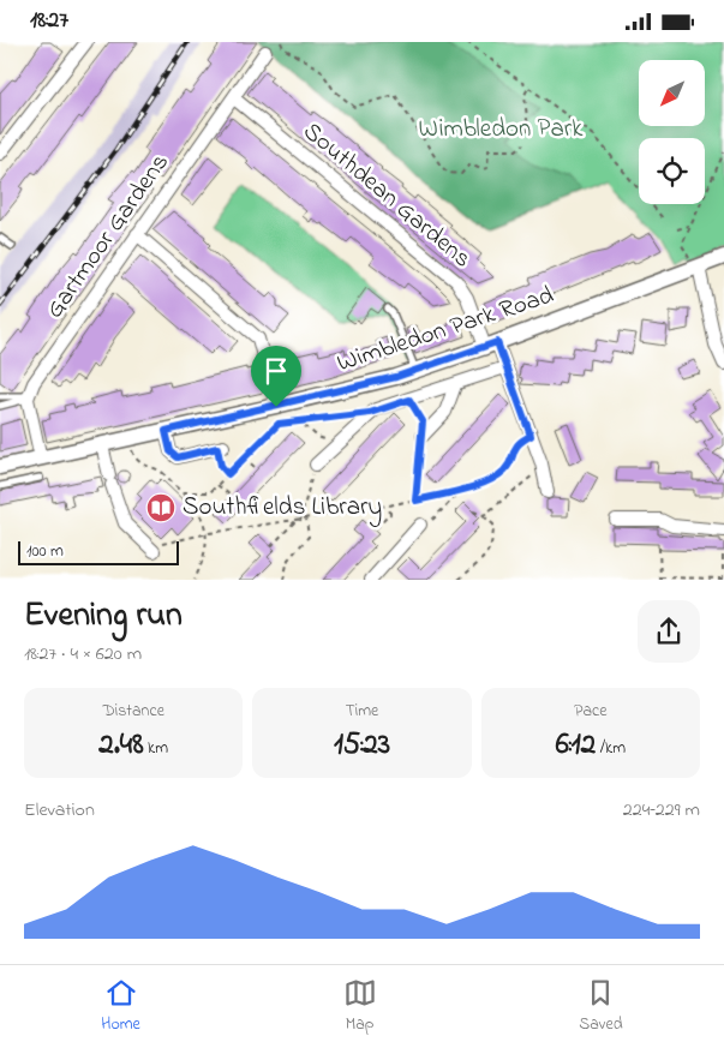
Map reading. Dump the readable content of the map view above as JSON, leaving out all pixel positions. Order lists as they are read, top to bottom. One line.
{"streets":{"street":["Southdean Gardens","Gartmoor Gardens","Wimbledon Park Road"]},"crossings":[["Southdean Gardens","Gartmoor Gardens"],["Southdean Gardens","Wimbledon Park Road"]],"parks":["Wimbledon Park"],"places":{"library":["Southfields Library"]},"scale_bar":"100 m","north":"bottom left","page":{"status":"18:27","scale":"100 m","heading":["Evening run","18:27 · 4 × 620 m"],"stats":[["Distance","2.48 km"],["Time","15:23"],["Pace","6:12 /km"]],"chart":["Elevation","224–229 m"],"tabs":["Home","Map","Saved"]}}
